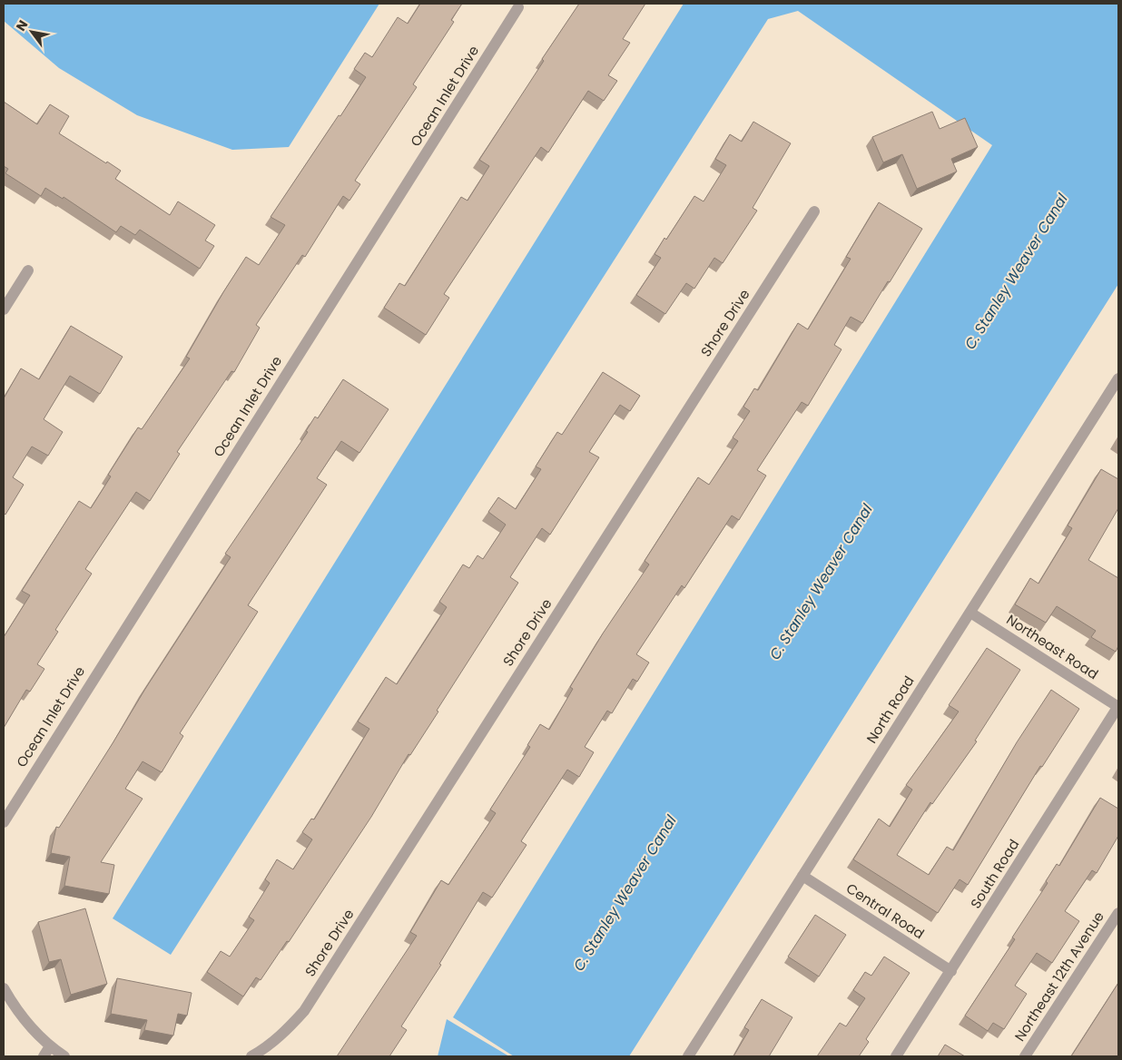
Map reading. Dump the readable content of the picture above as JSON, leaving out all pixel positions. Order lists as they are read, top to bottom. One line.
{"streets":{"street":["Ocean Inlet Drive","Shore Drive","Northeast Road","North Road","South Road","Central Road","Northeast 12th Avenue"]},"crossings":[["Northeast Road","North Road"],["Northeast Road","South Road"],["North Road","Central Road"],["South Road","Central Road"]],"water":["C. Stanley Weaver Canal"],"north":"top left"}
